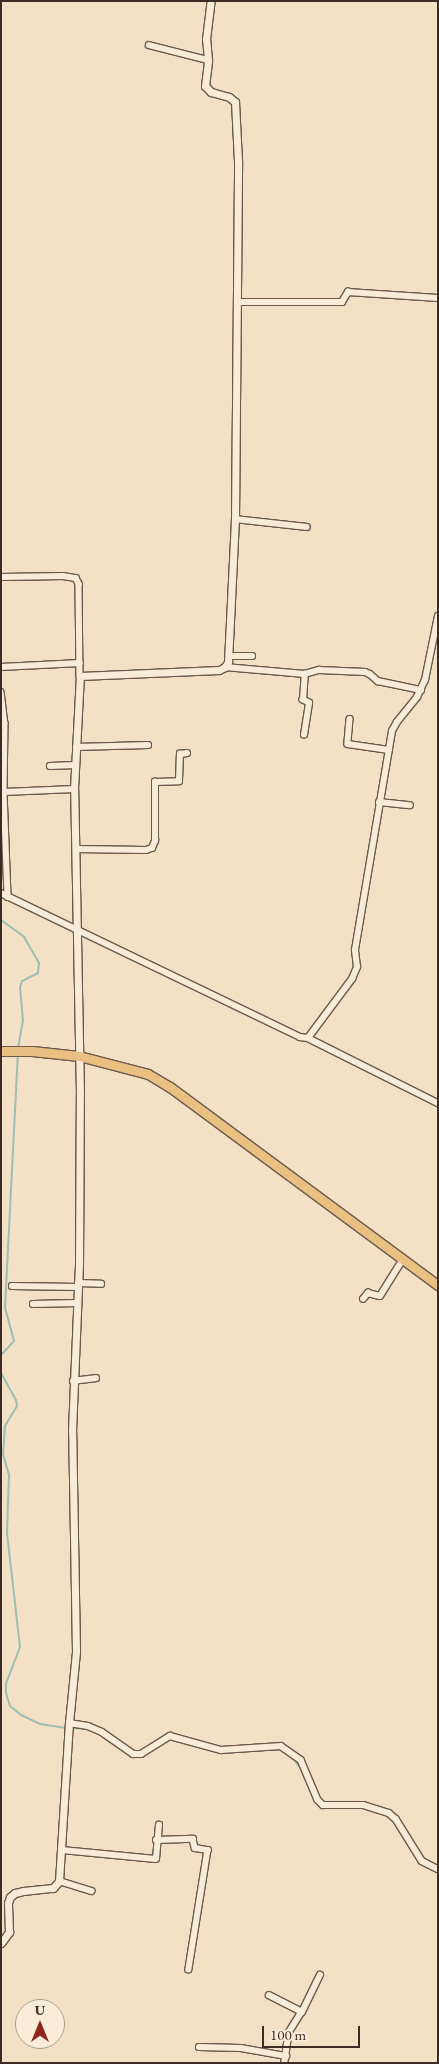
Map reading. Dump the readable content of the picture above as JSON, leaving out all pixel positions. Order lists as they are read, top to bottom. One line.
{"scale_bar":"100 m","north":"top"}
